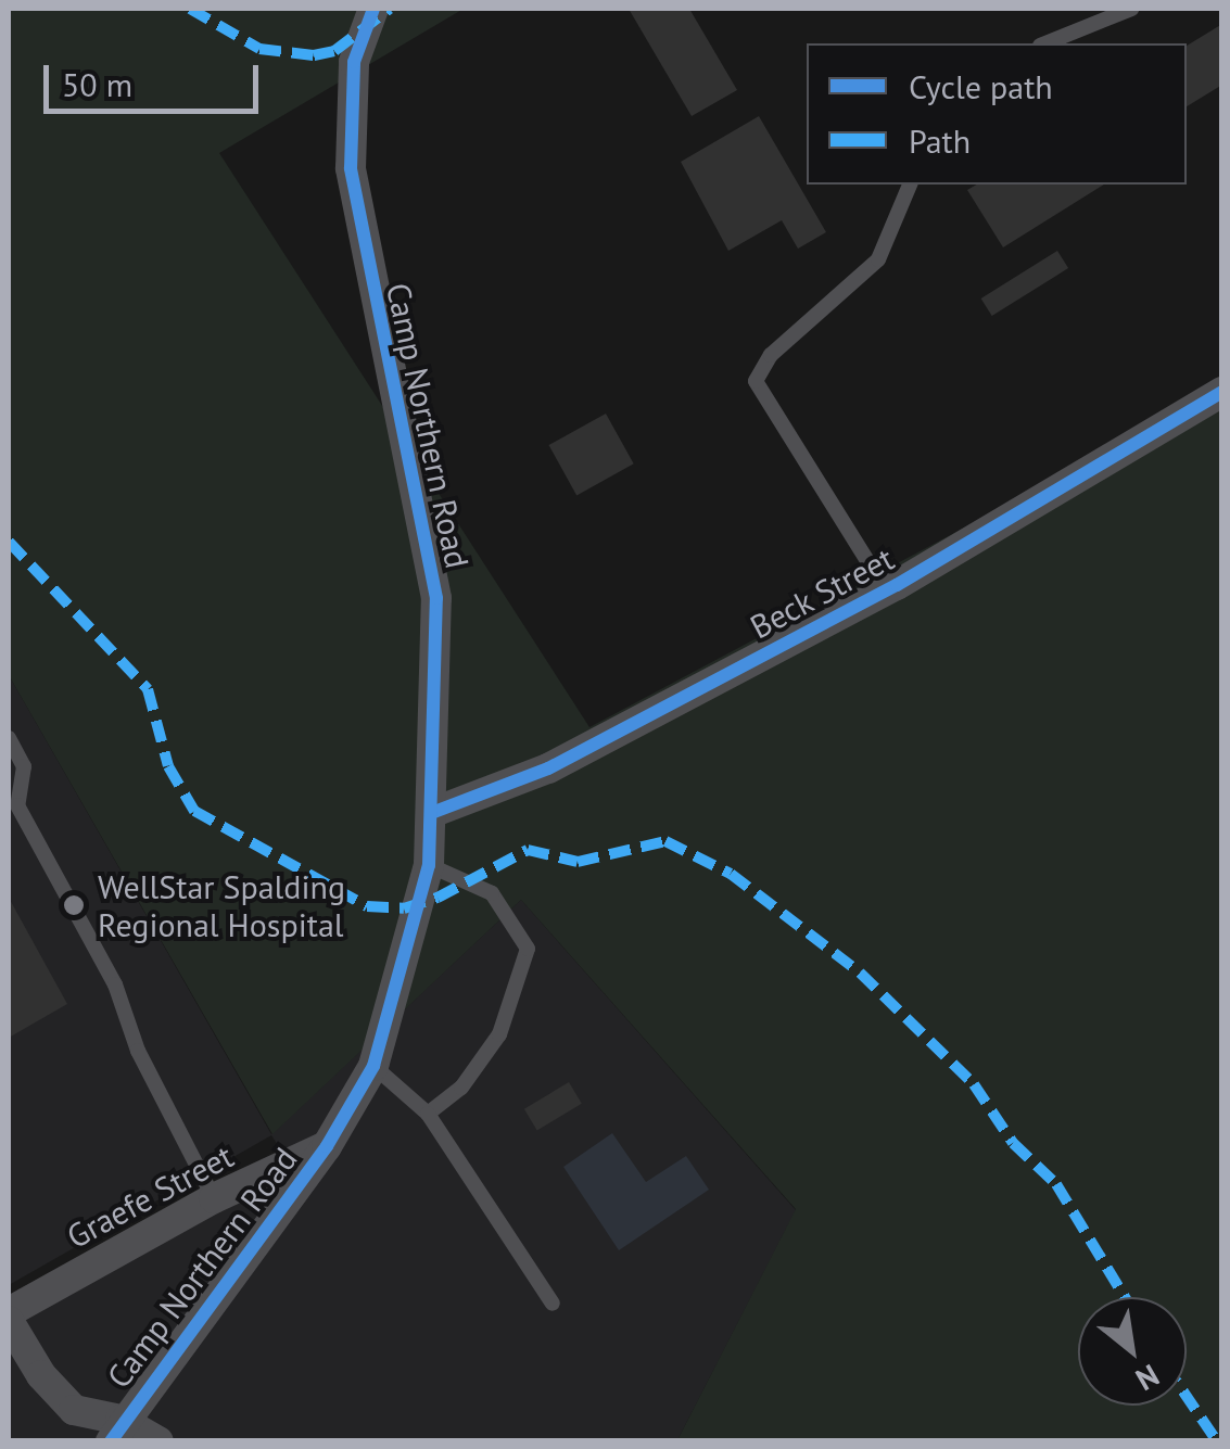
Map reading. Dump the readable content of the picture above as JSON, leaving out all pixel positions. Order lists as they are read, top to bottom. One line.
{"streets":{"street":["Camp Northern Road","Beck Street","Graefe Street"]},"crossings":[["Camp Northern Road","Beck Street"],["Camp Northern Road","Graefe Street"]],"places":["WellStar Spalding Regional Hospital"],"legend":["Cycle path","Path"],"scale_bar":"50 m","north":"bottom right"}
